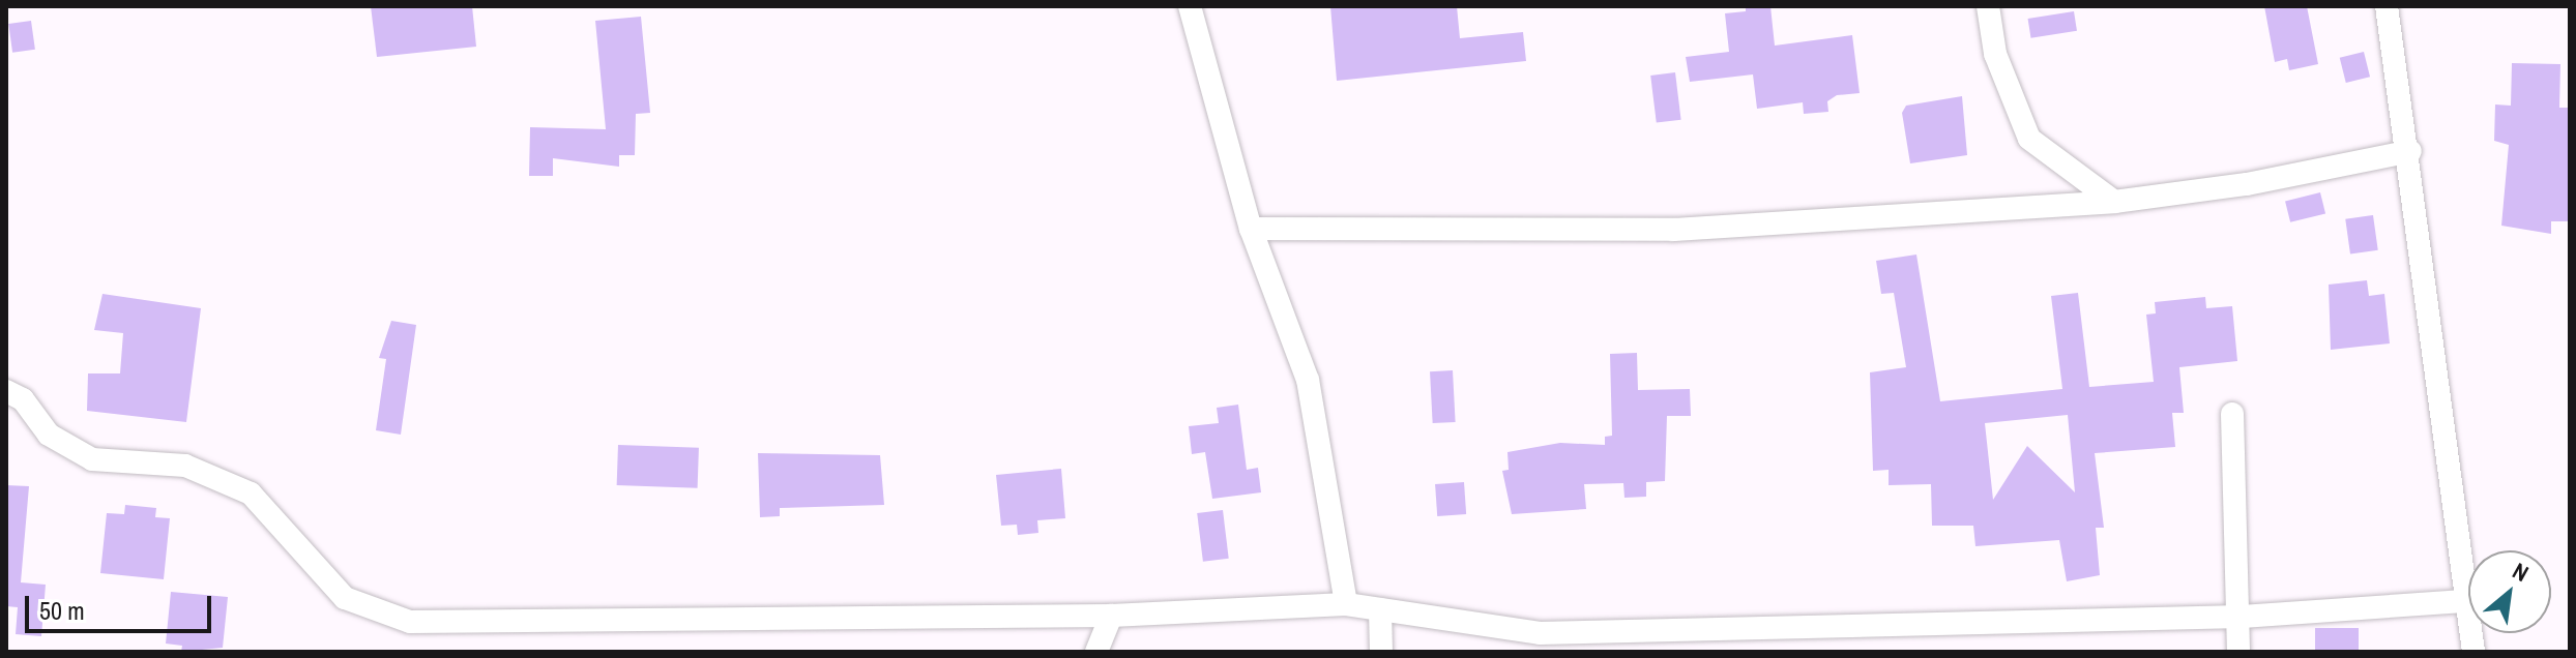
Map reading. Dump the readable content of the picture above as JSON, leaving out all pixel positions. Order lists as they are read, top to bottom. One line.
{"scale_bar":"50 m","north":"top right"}
